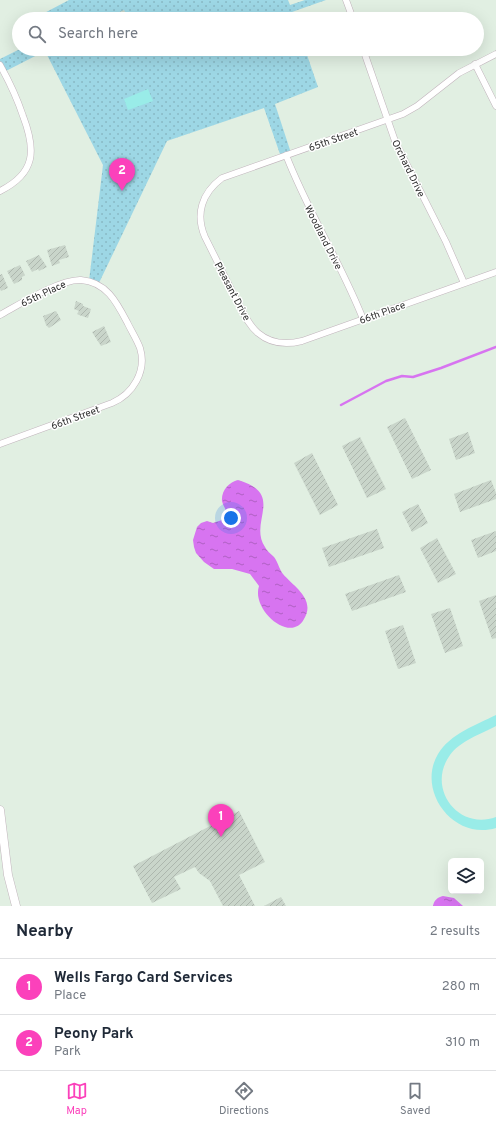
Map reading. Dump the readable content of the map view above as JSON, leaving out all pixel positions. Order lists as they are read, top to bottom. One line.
{"streets":{"street":["65th Street","Orchard Drive","Woodland Drive","Pleasant Drive","65th Place","66th Place","66th Street"]},"crossings":[["65th Street","Orchard Drive"],["65th Street","Woodland Drive"],["65th Street","Pleasant Drive"],["Orchard Drive","66th Place"],["Woodland Drive","66th Place"],["Pleasant Drive","66th Place"],["65th Place","66th Street"]],"page":{"search":"Search here","pins":["2","1"],"heading":["Nearby","2 results"],"list":[{"mark":"1","name":"Wells Fargo Card Services","note":"Place","value":"280 m"},{"mark":"2","name":"Peony Park","note":"Park","value":"310 m"}],"nav":["Map","Directions","Saved"]}}
